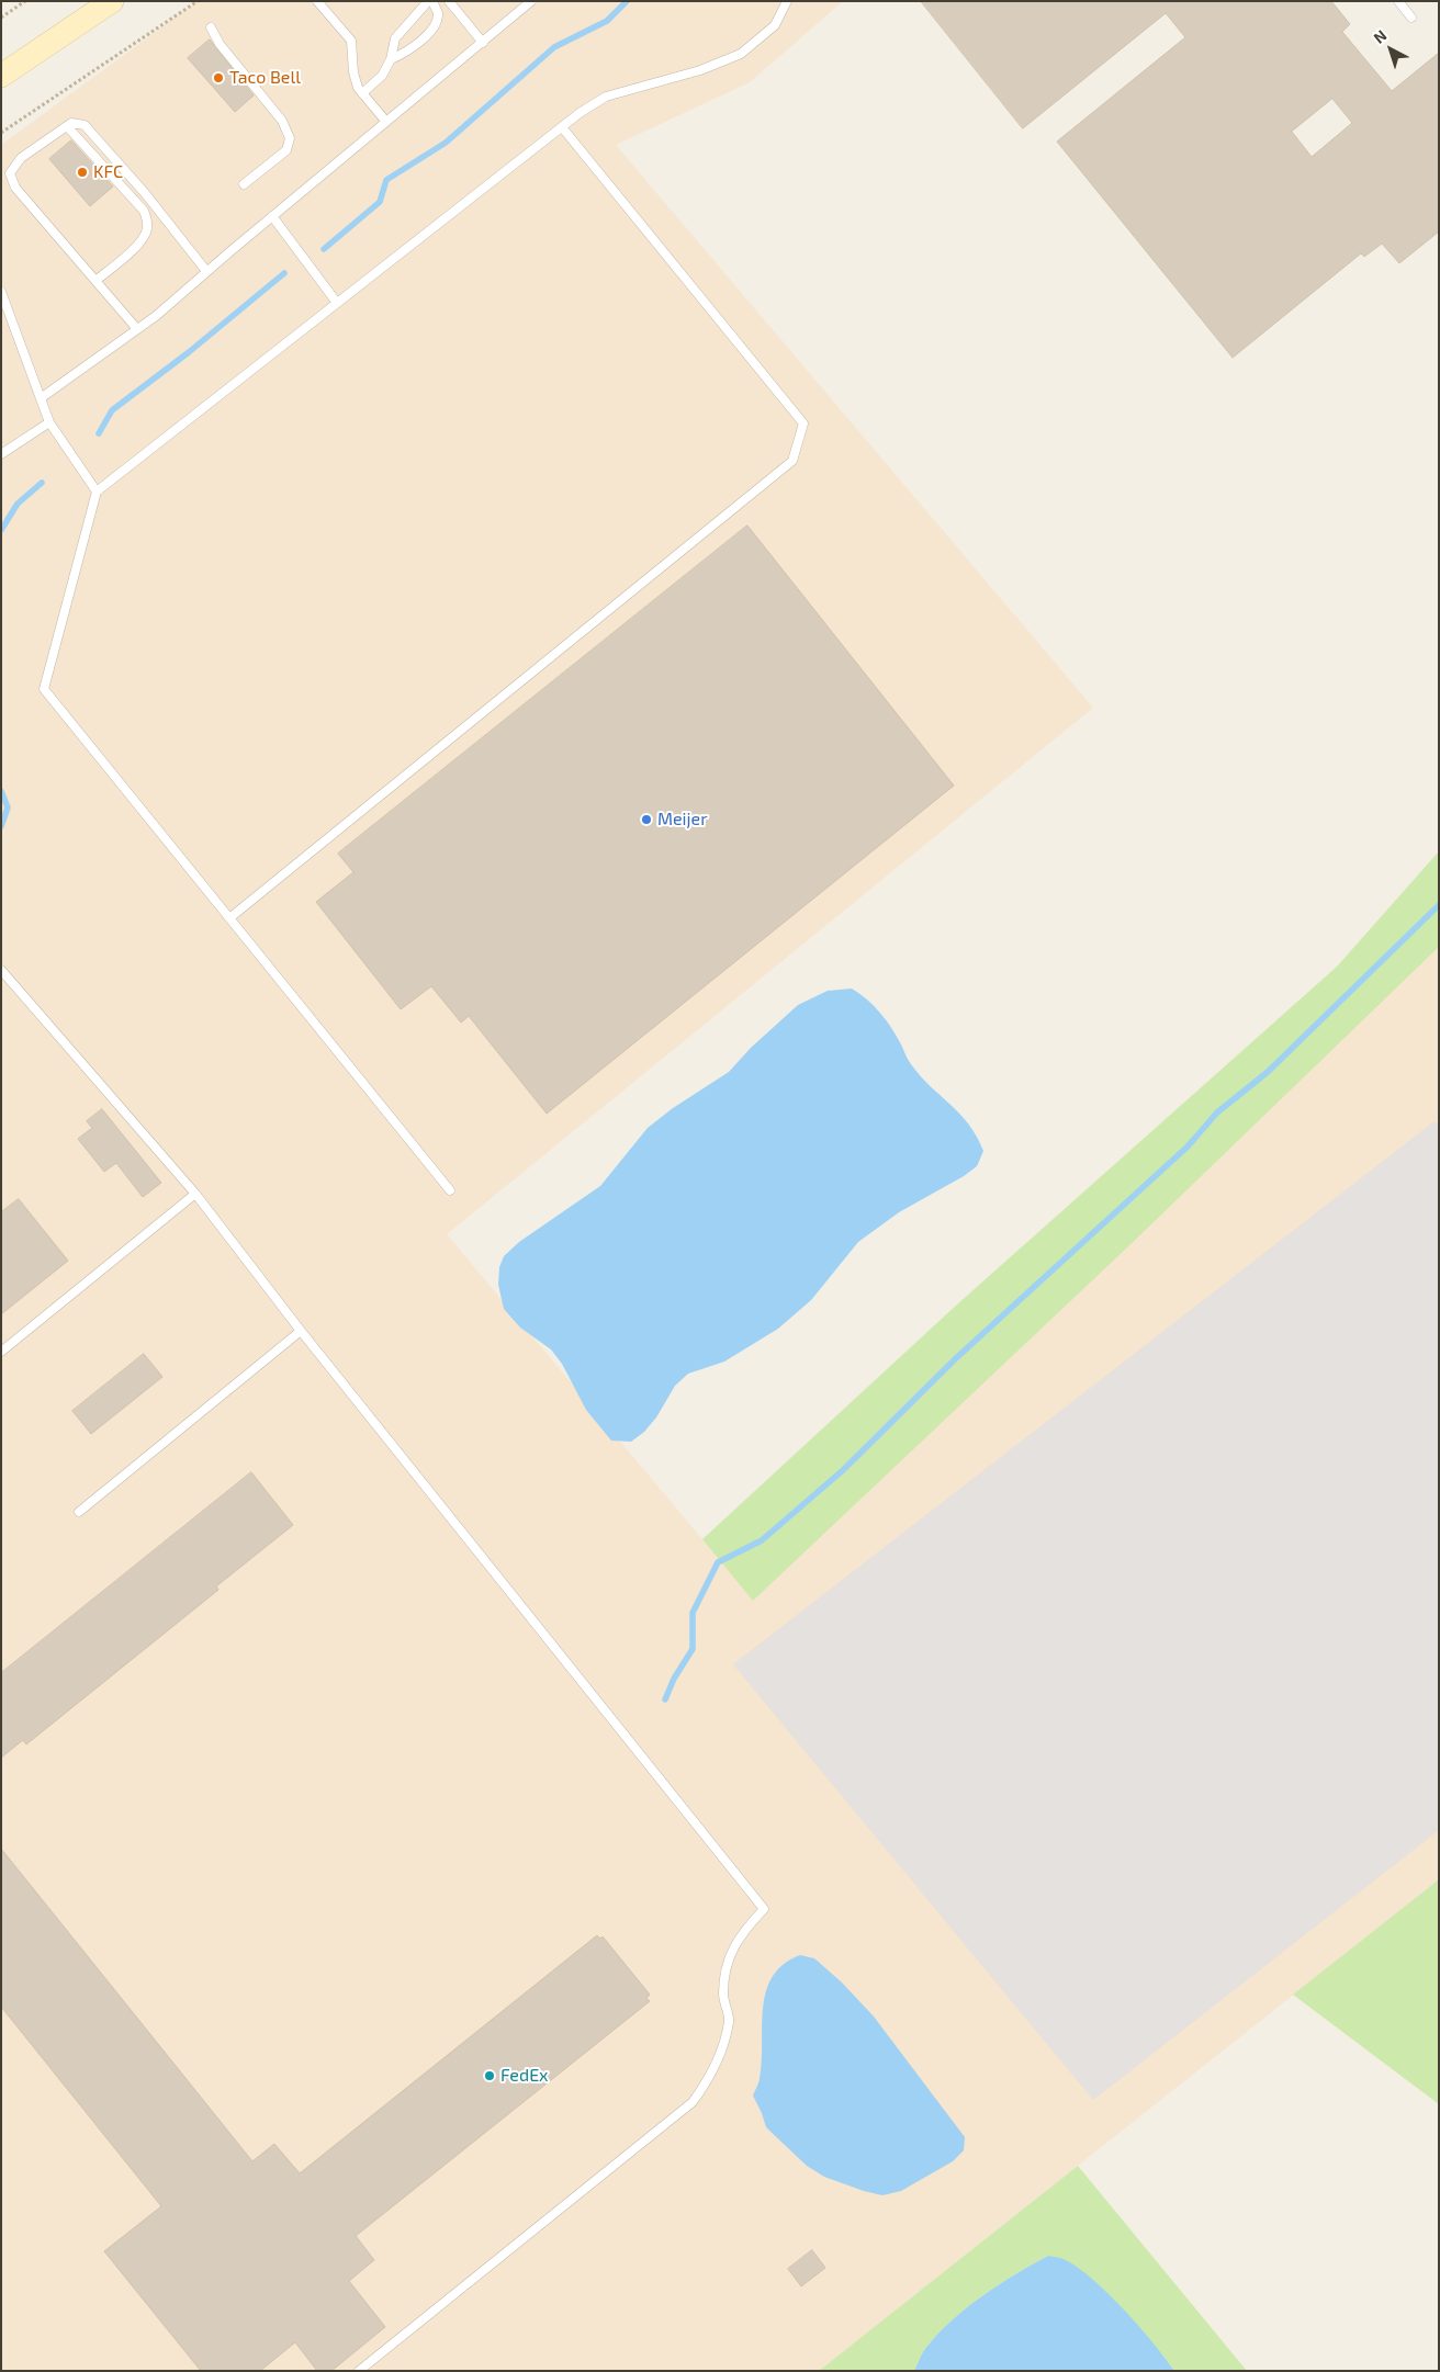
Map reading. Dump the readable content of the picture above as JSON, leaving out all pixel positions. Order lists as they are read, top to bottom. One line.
{"places":["Taco Bell","KFC","Meijer","FedEx"],"north":"top left"}
